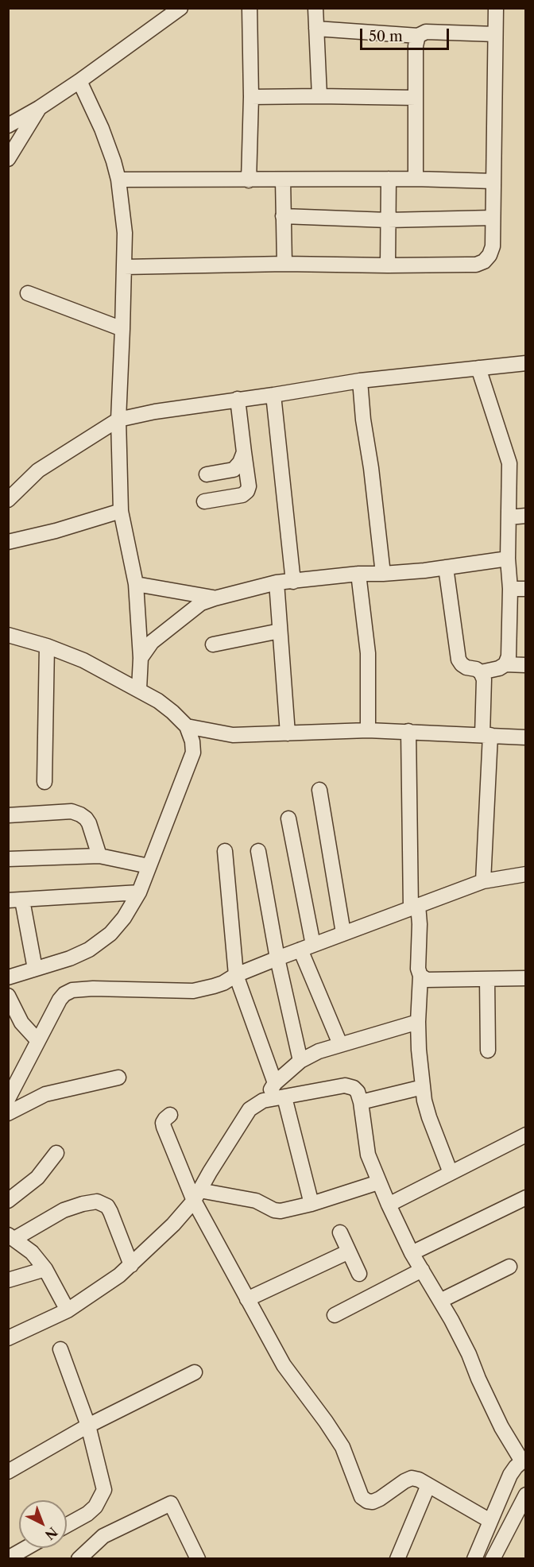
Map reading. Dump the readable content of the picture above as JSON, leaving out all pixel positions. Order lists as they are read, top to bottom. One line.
{"scale_bar":"50 m","north":"bottom right"}
